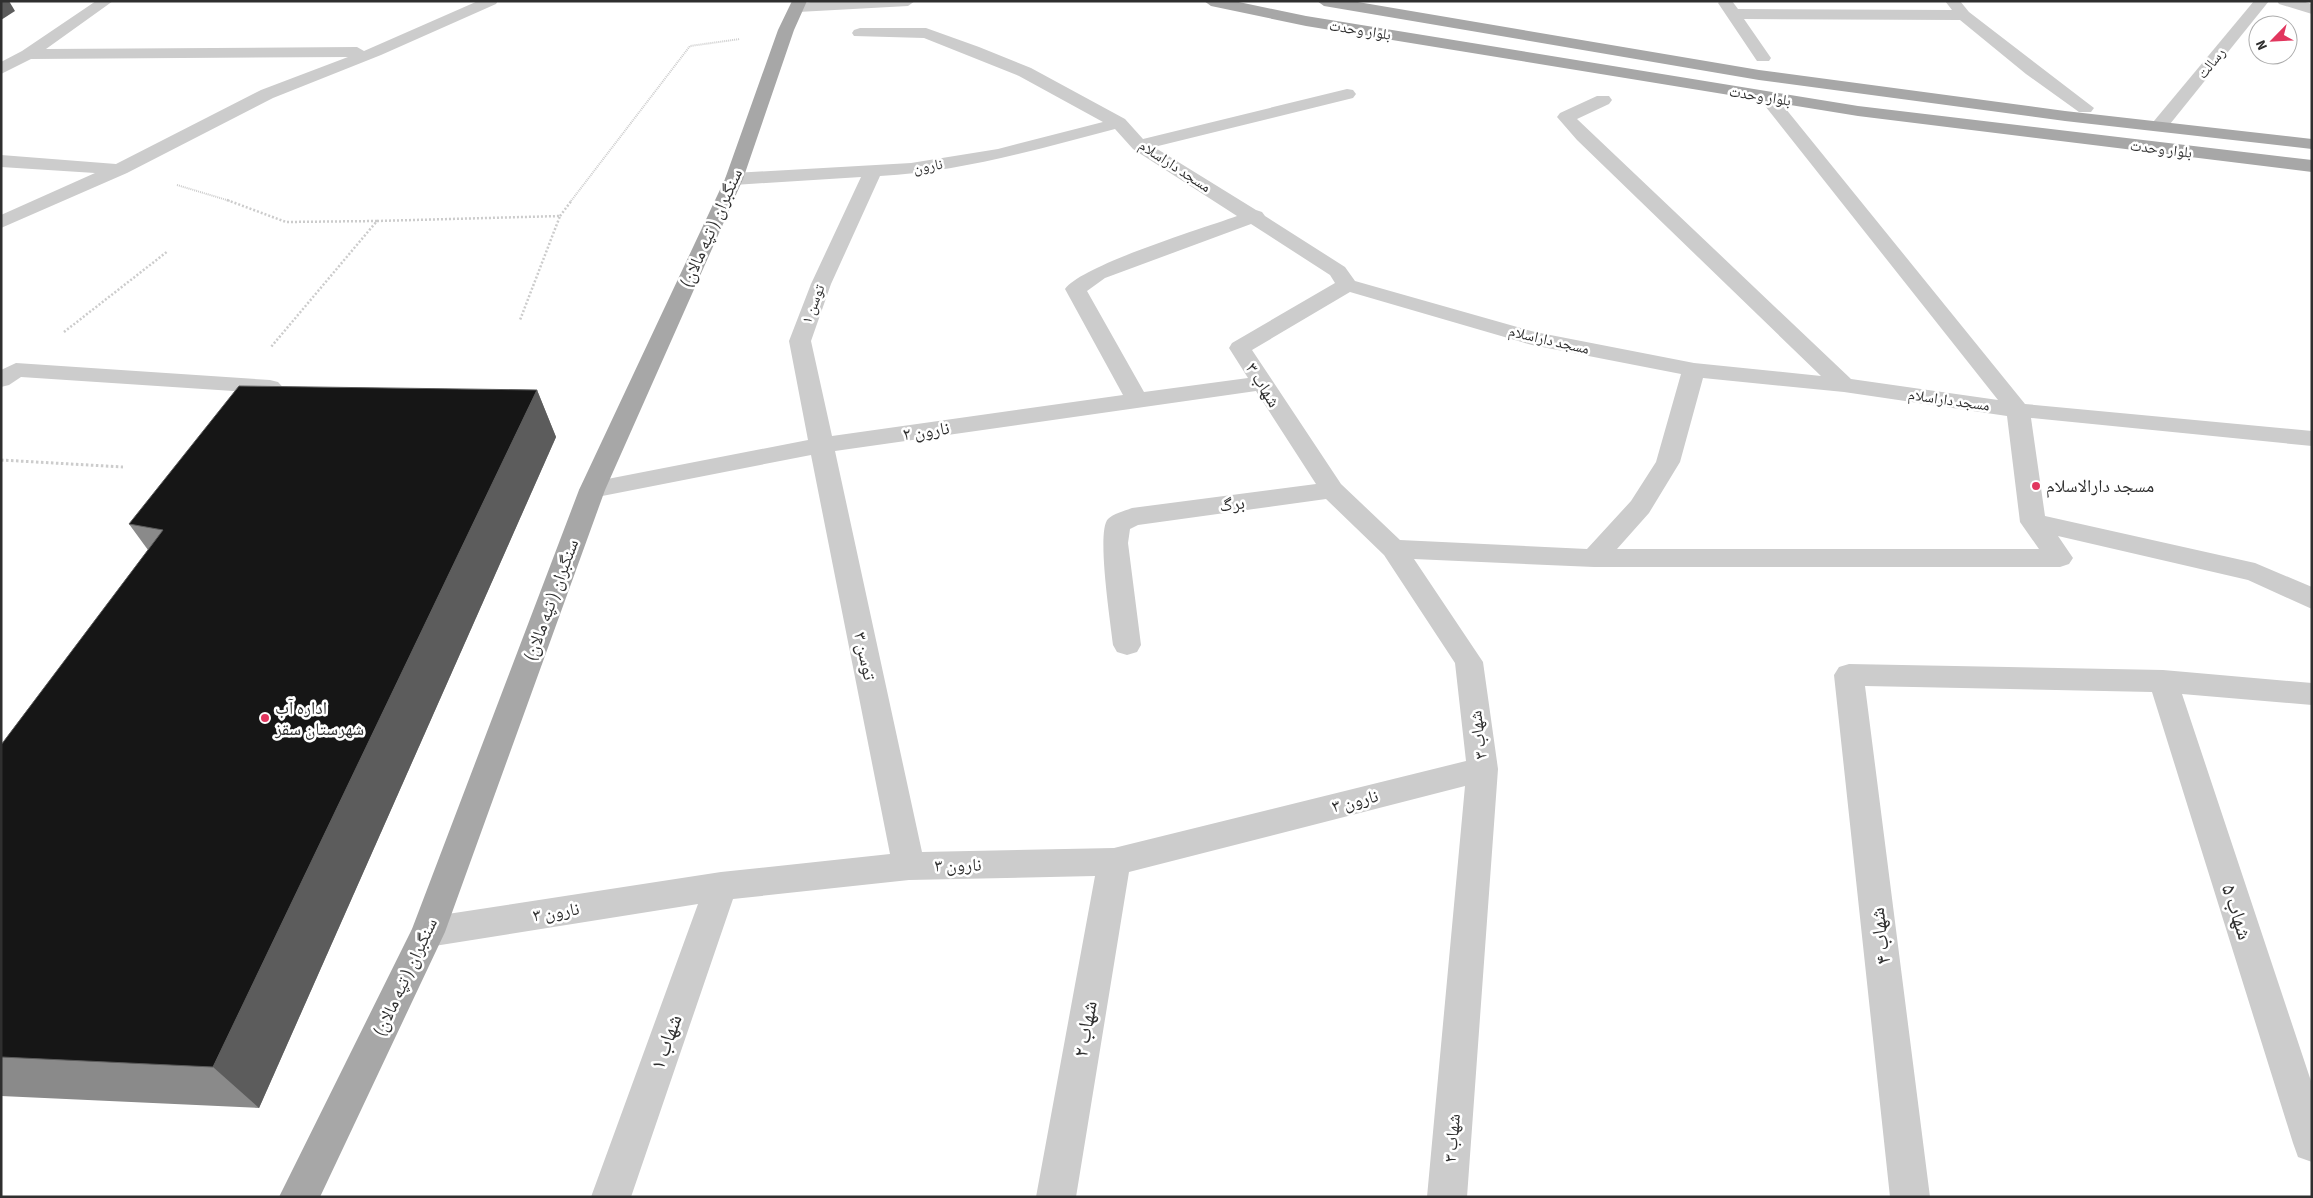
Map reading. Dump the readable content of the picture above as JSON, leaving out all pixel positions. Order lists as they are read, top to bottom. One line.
{"streets":{"main road":["بلوار وحدت","سنگبران ( تپه مالان)"],"street":["رسالت","نارون","مسجد داراسلام","توسن ۱","شهاب ۳","نارون ۲","برگ","توسن ۳","نارون ۳","شهاب ۵","شهاب ۴","شهاب ۲","شهاب ۱"]},"crossings":[["بلوار وحدت","رسالت"],["نارون","مسجد داراسلام"],["نارون","سنگبران ( تپه مالان)"],["نارون","توسن ۱"],["مسجد داراسلام","شهاب ۳"],["سنگبران ( تپه مالان)","نارون ۲"],["سنگبران ( تپه مالان)","نارون ۳"],["توسن ۱","نارون ۲"],["توسن ۱","توسن ۳"],["شهاب ۳","نارون ۲"],["شهاب ۳","برگ"],["شهاب ۳","نارون ۳"],["نارون ۲","توسن ۳"],["توسن ۳","نارون ۳"],["نارون ۳","شهاب ۲"],["نارون ۳","شهاب ۱"],["شهاب ۵","شهاب ۴"]],"places":["مسجد دارالاسلام","اداره آب شهرستان سقز"],"north":"bottom left"}
